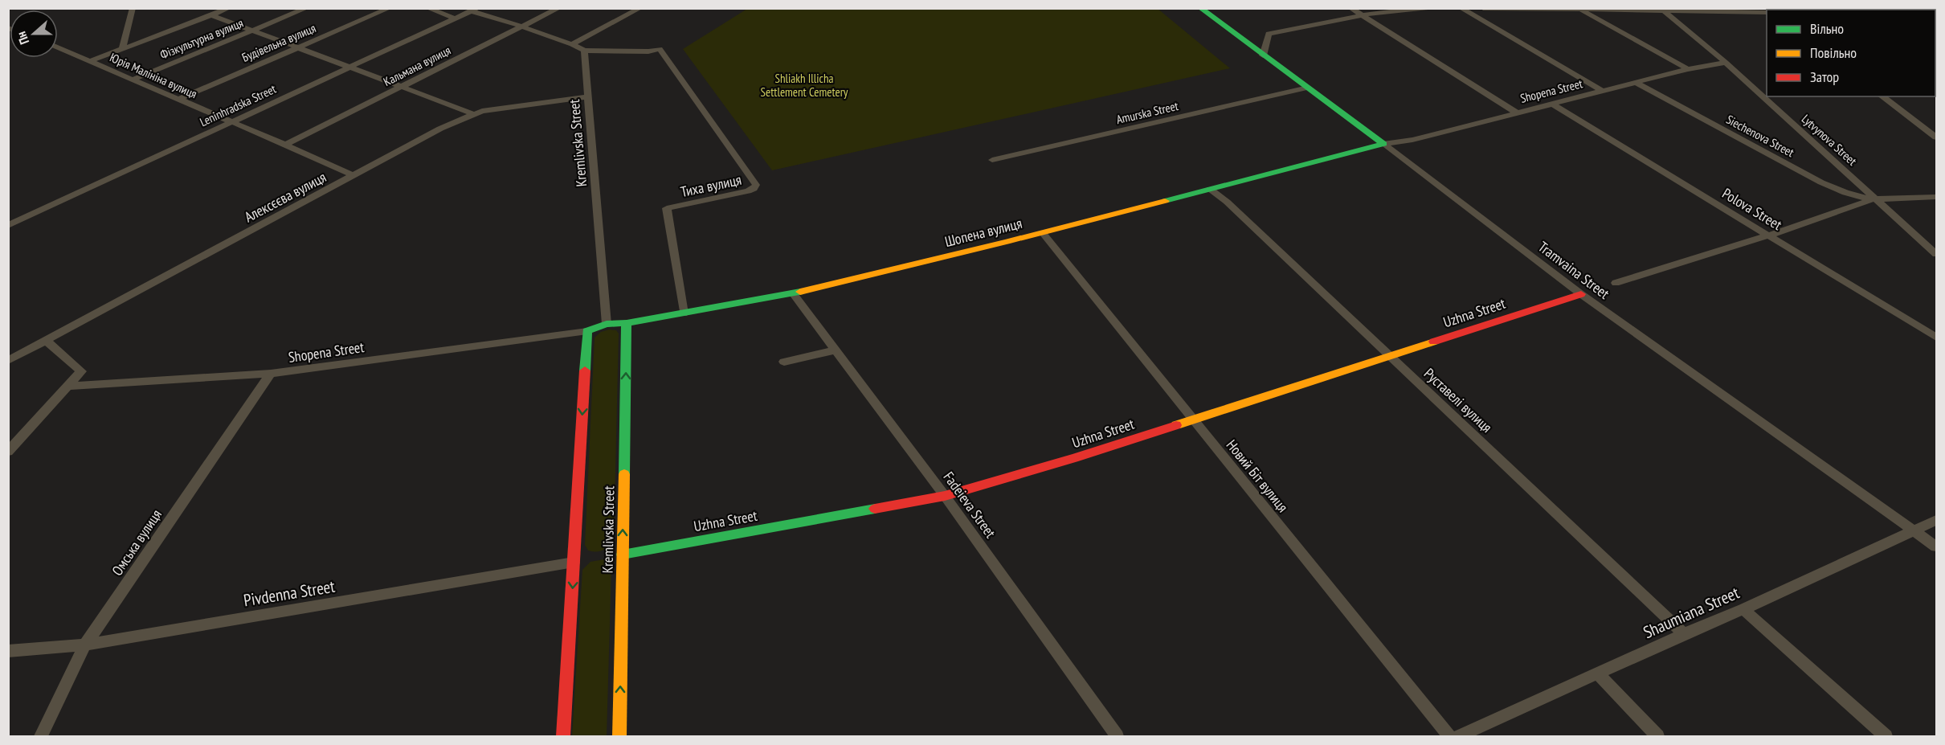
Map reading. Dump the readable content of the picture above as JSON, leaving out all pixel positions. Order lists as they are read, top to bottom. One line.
{"streets":{"street":["Фiзкультурна вулиця","Будівельна вулиця","Кальмана вулиця","Юрія Малініна вулиця","Shopena Street","Leninhradska Street","Amurska Street","Siechenova Street","Lytvynova Street","Kremlivska Street","Тиха вулиця","Алексєєва вулиця","Polova Street","Шопена вулиця","Tramvaina Street","Uzhna Street","Руставелі вулиця","Новий Біт вулиця","Fadeieva Street","Омська вулиця","Pivdenna Street","Shaumiana Street"]},"crossings":[["Фiзкультурна вулиця","Юрія Малініна вулиця"],["Будівельна вулиця","Юрія Малініна вулиця"],["Кальмана вулиця","Юрія Малініна вулиця"],["Юрія Малініна вулиця","Leninhradska Street"],["Юрія Малініна вулиця","Алексєєва вулиця"],["Shopena Street","Siechenova Street"],["Shopena Street","Lytvynova Street"],["Shopena Street","Polova Street"],["Shopena Street","Шопена вулиця"],["Shopena Street","Tramvaina Street"],["Shopena Street","Омська вулиця"],["Amurska Street","Tramvaina Street"],["Siechenova Street","Lytvynova Street"],["Kremlivska Street","Тиха вулиця"],["Kremlivska Street","Алексєєва вулиця"],["Kremlivska Street","Шопена вулиця"],["Kremlivska Street","Uzhna Street"],["Тиха вулиця","Шопена вулиця"],["Шопена вулиця","Tramvaina Street"],["Шопена вулиця","Руставелі вулиця"],["Шопена вулиця","Новий Біт вулиця"],["Шопена вулиця","Fadeieva Street"],["Tramvaina Street","Uzhna Street"],["Tramvaina Street","Shaumiana Street"],["Uzhna Street","Руставелі вулиця"],["Uzhna Street","Новий Біт вулиця"],["Uzhna Street","Fadeieva Street"],["Руставелі вулиця","Shaumiana Street"],["Омська вулиця","Pivdenna Street"]],"parks":["Shliakh Illicha Settlement Cemetery"],"legend":["Вільно","Повільно","Затор"],"north":"left"}
